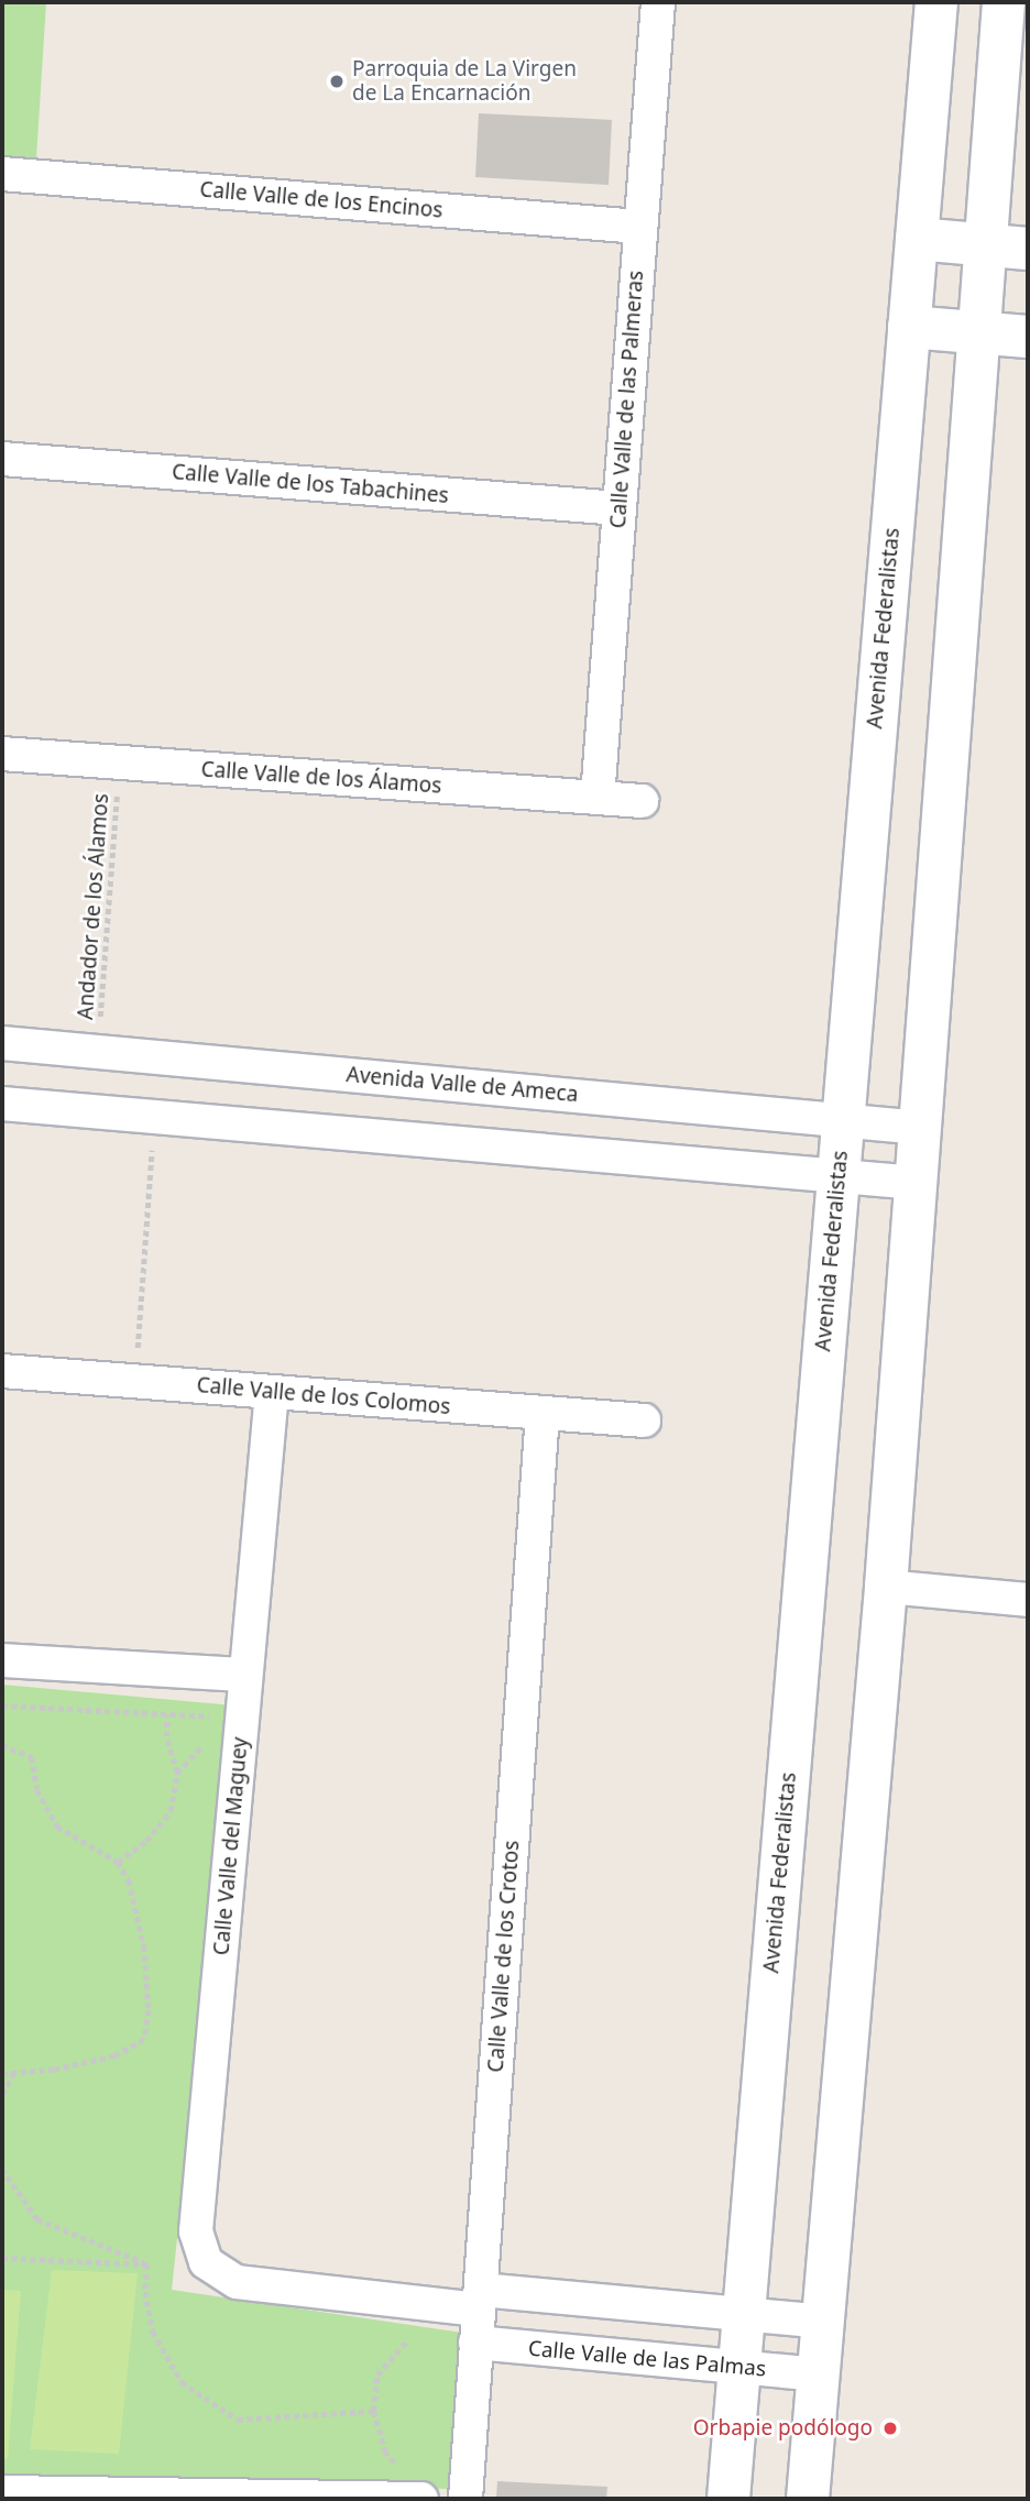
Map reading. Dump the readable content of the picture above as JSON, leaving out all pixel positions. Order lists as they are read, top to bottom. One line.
{"streets":{"street":["Calle Valle de los Encinos","Calle Valle de las Palmeras","Calle Valle de los Tabachines","Avenida Federalistas","Calle Valle de los Álamos","Avenida Valle de Ameca","Calle Valle de los Colomos","Calle Valle del Maguey","Calle Valle de los Crotos","Calle Valle de las Palmas"],"path":["Andador de los Álamos"]},"crossings":[["Calle Valle de los Encinos","Calle Valle de las Palmeras"],["Calle Valle de las Palmeras","Calle Valle de los Tabachines"],["Calle Valle de las Palmeras","Calle Valle de los Álamos"],["Avenida Federalistas","Avenida Valle de Ameca"],["Avenida Federalistas","Calle Valle de las Palmas"],["Calle Valle de los Álamos","Andador de los Álamos"],["Andador de los Álamos","Avenida Valle de Ameca"],["Calle Valle de los Colomos","Calle Valle del Maguey"],["Calle Valle de los Colomos","Calle Valle de los Crotos"],["Calle Valle de los Crotos","Calle Valle de las Palmas"]],"places":["Parroquia de La Virgen de La Encarnación","Orbapie podólogo"]}
